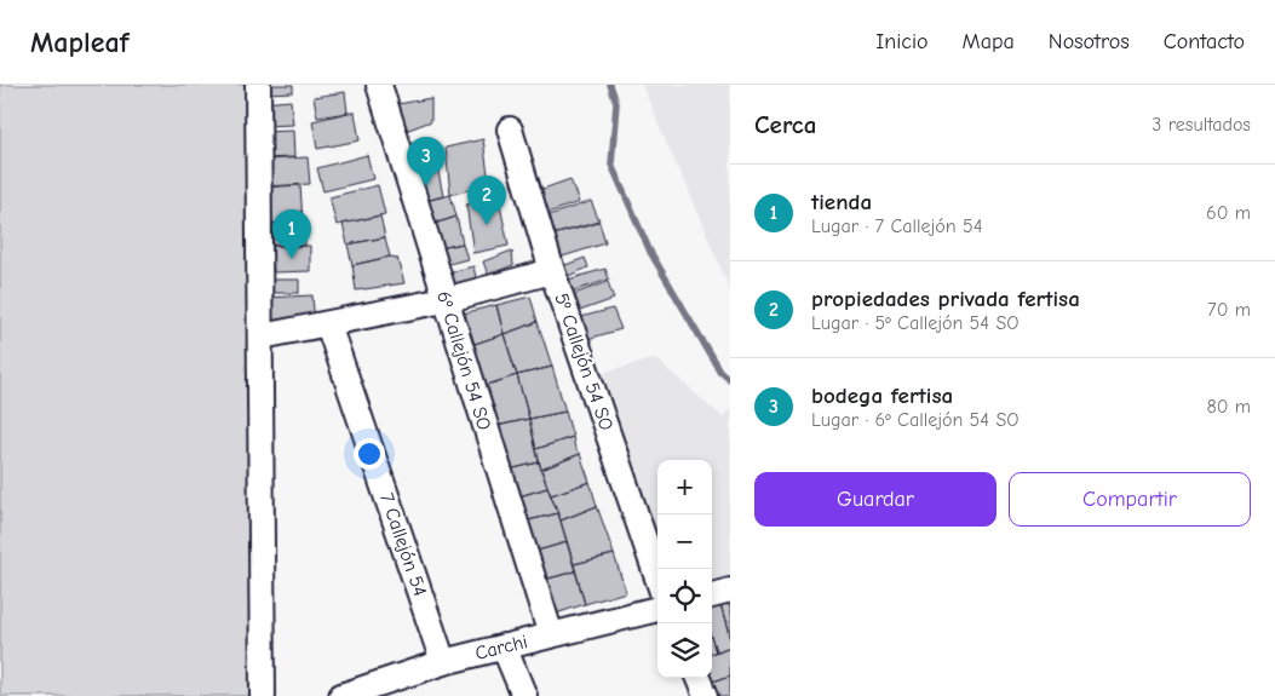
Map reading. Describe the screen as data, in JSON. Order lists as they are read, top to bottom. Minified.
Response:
{"streets":{"street":["6º Callejón 54 SO","5º Callejón 54 SO","7 Callejón 54","Carchi"]},"crossings":[["6º Callejón 54 SO","Carchi"],["7 Callejón 54","Carchi"]],"page":{"header":"Mapleaf","nav":["Inicio","Mapa","Nosotros","Contacto"],"heading":["Cerca","3 resultados"],"pins":["3","2","1"],"list":[{"mark":"1","name":"tienda","note":"Lugar · 7 Callejón 54","value":"60 m"},{"mark":"2","name":"propiedades privada fertisa","note":"Lugar · 5º Callejón 54 SO","value":"70 m"},{"mark":"3","name":"bodega fertisa","note":"Lugar · 6º Callejón 54 SO","value":"80 m"}],"buttons":["Guardar","Compartir"],"map_buttons":["+","−"]}}
